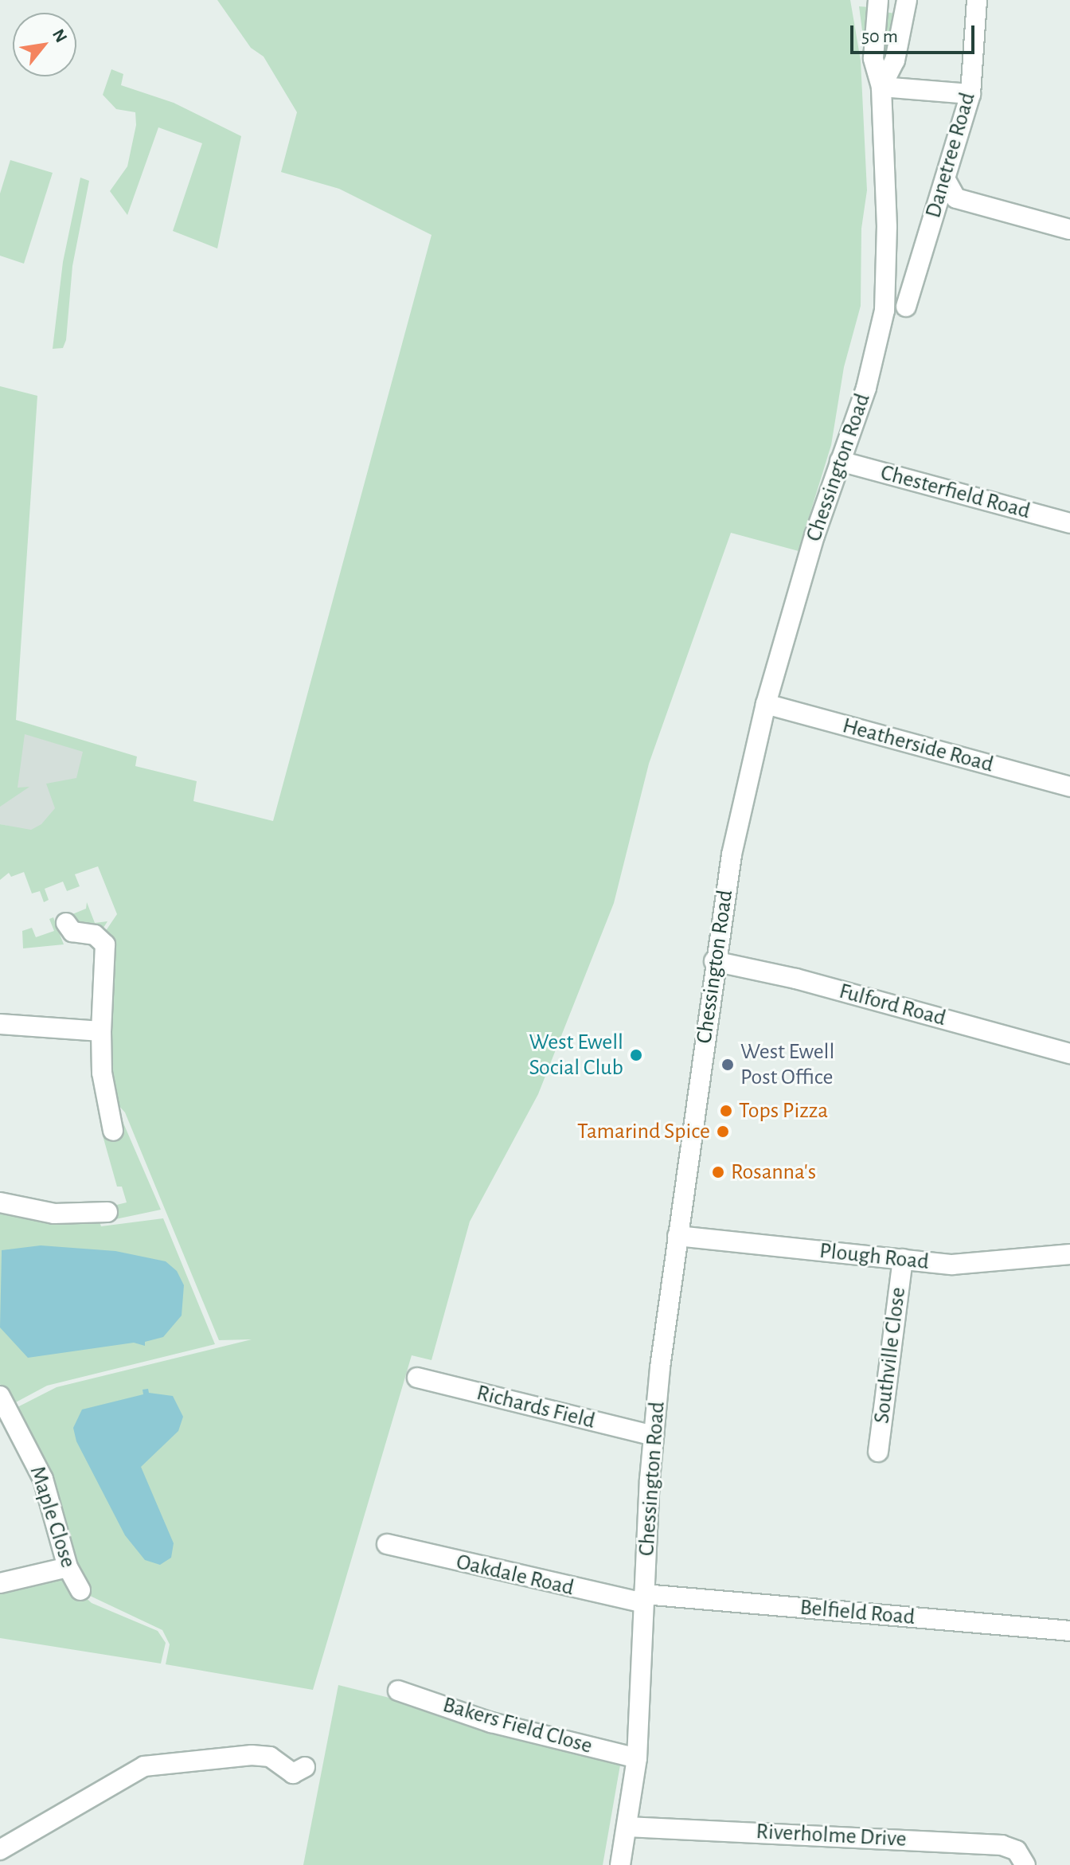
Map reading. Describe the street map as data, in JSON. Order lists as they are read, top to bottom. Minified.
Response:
{"streets":{"street":["Danetree Road","Chessington Road","Chesterfield Road","Heatherside Road","Fulford Road","Plough Road","Southville Close","Richards Field","Maple Close","Oakdale Road","Belfield Road","Bakers Field Close","Riverholme Drive"]},"crossings":[["Chessington Road","Chesterfield Road"],["Chessington Road","Heatherside Road"],["Chessington Road","Fulford Road"],["Chessington Road","Plough Road"],["Chessington Road","Richards Field"],["Chessington Road","Oakdale Road"],["Chessington Road","Belfield Road"],["Chessington Road","Bakers Field Close"],["Chessington Road","Riverholme Drive"],["Plough Road","Southville Close"],["Oakdale Road","Belfield Road"]],"places":["West Ewell Social Club","West Ewell Post Office","Tops Pizza","Tamarind Spice","Rosanna's"],"scale_bar":"50 m","north":"top right"}
